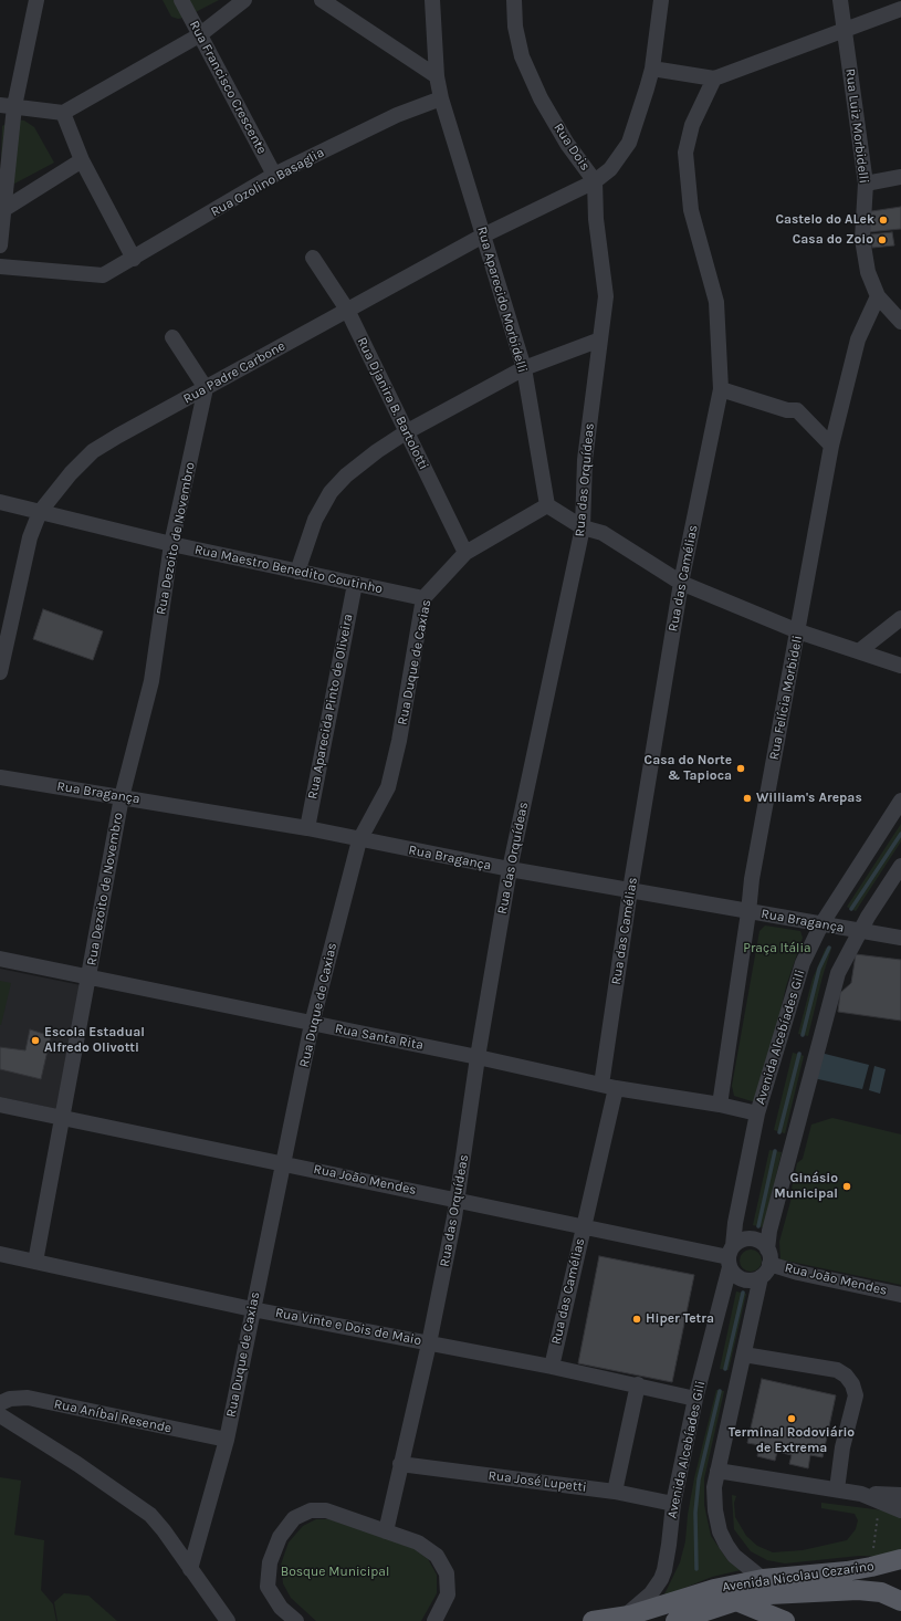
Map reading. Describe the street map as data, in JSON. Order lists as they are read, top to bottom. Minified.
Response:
{"streets":{"main road":["Avenida Nicolau Cezarino"],"street":["Rua Francisco Crescente","Rua Luiz Morbidelli","Rua Dois","Rua Ozolino Basaglia","Rua Aparecido Morbidelli","Rua Padre Carbone","Rua Djanira B. Bartolotti","Rua das Orquídeas","Rua Dezoito de Novembro","Rua Maestro Benedito Coutinho","Rua das Camélias","Rua Duque de Caxias","Rua Felícia Morbideli","Rua Aparecida Pinto de Oliveira","Rua Bragança","Rua Santa Rita","Avenida Alcebíades Gili","Rua João Mendes","Rua Vinte e Dois de Maio","Rua Aníbal Resende","Rua José Lupetti"]},"crossings":[["Rua Francisco Crescente","Rua Ozolino Basaglia"],["Rua Luiz Morbidelli","Rua Felícia Morbideli"],["Rua Dois","Rua Padre Carbone"],["Rua Dois","Rua das Orquídeas"],["Rua Ozolino Basaglia","Rua Aparecido Morbidelli"],["Rua Aparecido Morbidelli","Rua Padre Carbone"],["Rua Aparecido Morbidelli","Rua Duque de Caxias"],["Rua Padre Carbone","Rua Djanira B. Bartolotti"],["Rua Padre Carbone","Rua das Orquídeas"],["Rua Padre Carbone","Rua Dezoito de Novembro"],["Rua Padre Carbone","Rua Maestro Benedito Coutinho"],["Rua Djanira B. Bartolotti","Rua Duque de Caxias"],["Rua das Orquídeas","Rua Bragança"],["Rua das Orquídeas","Rua Santa Rita"],["Rua das Orquídeas","Rua João Mendes"],["Rua das Orquídeas","Rua Vinte e Dois de Maio"],["Rua das Orquídeas","Rua José Lupetti"],["Rua Dezoito de Novembro","Rua Maestro Benedito Coutinho"],["Rua Dezoito de Novembro","Rua Bragança"],["Rua Dezoito de Novembro","Rua Santa Rita"],["Rua Dezoito de Novembro","Rua João Mendes"],["Rua Dezoito de Novembro","Rua Vinte e Dois de Maio"],["Rua Maestro Benedito Coutinho","Rua Duque de Caxias"],["Rua Maestro Benedito Coutinho","Rua Aparecida Pinto de Oliveira"],["Rua das Camélias","Rua Bragança"],["Rua das Camélias","Rua Santa Rita"],["Rua das Camélias","Rua João Mendes"],["Rua das Camélias","Rua Vinte e Dois de Maio"],["Rua Duque de Caxias","Rua Bragança"],["Rua Duque de Caxias","Rua Santa Rita"],["Rua Duque de Caxias","Rua João Mendes"],["Rua Duque de Caxias","Rua Vinte e Dois de Maio"],["Rua Duque de Caxias","Rua Aníbal Resende"],["Rua Felícia Morbideli","Rua Bragança"],["Rua Felícia Morbideli","Rua Santa Rita"],["Rua Aparecida Pinto de Oliveira","Rua Bragança"],["Rua Bragança","Avenida Alcebíades Gili"],["Rua Santa Rita","Avenida Alcebíades Gili"],["Avenida Alcebíades Gili","Rua João Mendes"],["Avenida Alcebíades Gili","Rua Vinte e Dois de Maio"],["Avenida Alcebíades Gili","Rua José Lupetti"],["Avenida Alcebíades Gili","Avenida Nicolau Cezarino"]],"parks":["Praça Itália","Bosque Municipal"],"places":["Castelo do ALek","Casa do Zoio","Casa do Norte & Tapioca","William's Arepas","Escola Estadual Alfredo Olivotti","Ginásio Municipal","Hiper Tetra","Terminal Rodoviário de Extrema"]}
